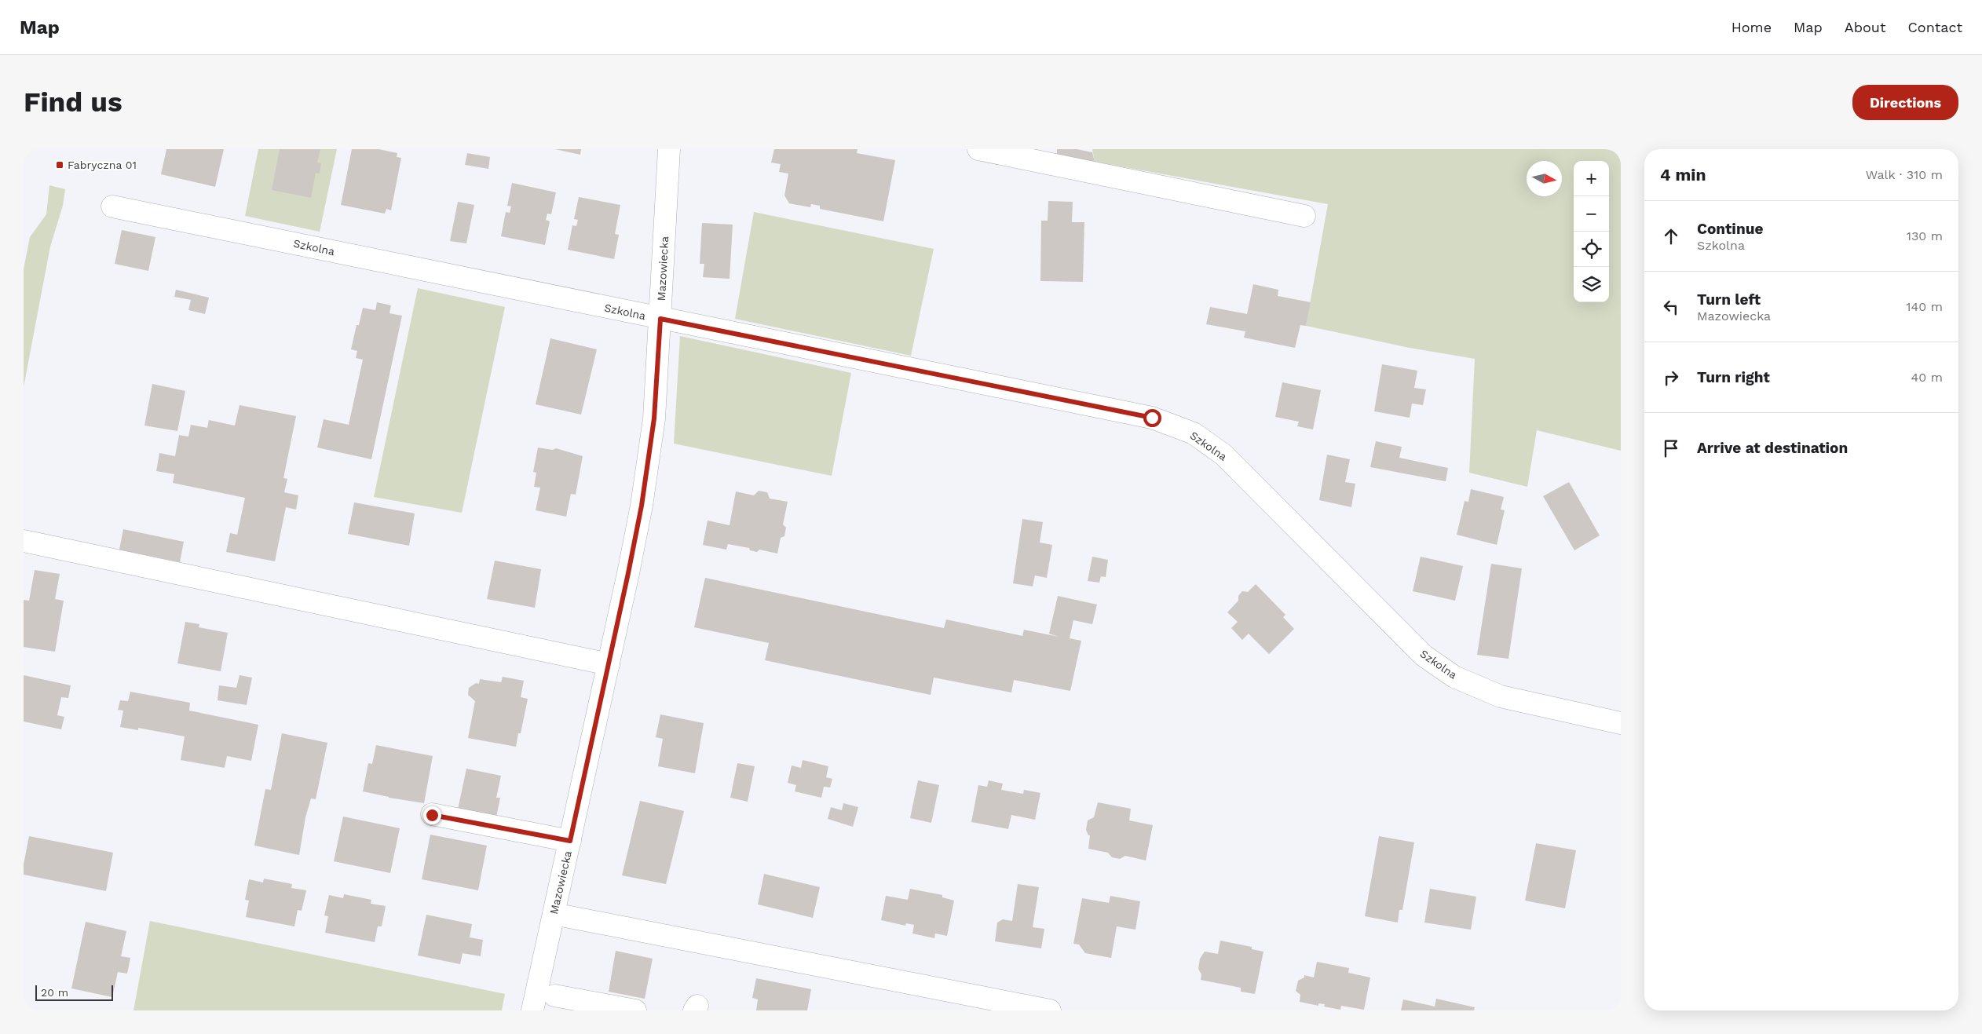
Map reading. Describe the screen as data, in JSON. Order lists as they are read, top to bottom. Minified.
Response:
{"streets":{"street":["Szkolna","Mazowiecka"]},"crossings":[["Szkolna","Mazowiecka"]],"places":{"transit":["Fabryczna 01"]},"scale_bar":"20 m","north":"right","page":{"header":"Map","nav":["Home","Map","About","Contact"],"buttons":"Directions","title":"Find us","heading":["4 min","Walk · 310 m"],"map_buttons":["+","−"],"list":[["Continue","Szkolna","130 m"],["Turn left","Mazowiecka","140 m"],["Turn right","40 m"],"Arrive at destination"],"scale":"20 m"}}
